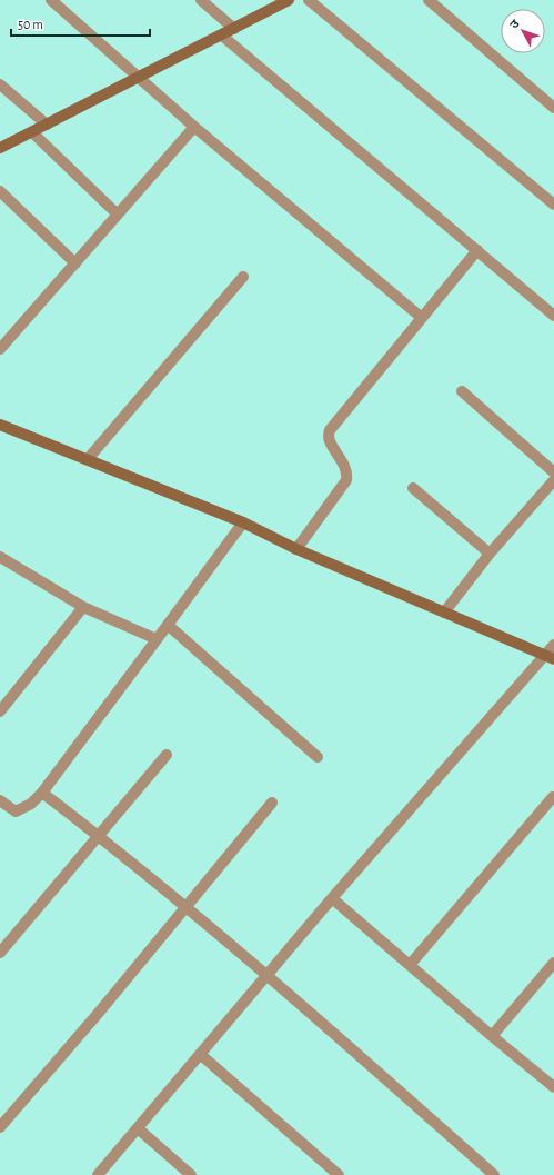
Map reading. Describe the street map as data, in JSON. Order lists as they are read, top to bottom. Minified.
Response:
{"scale_bar":"50 m","north":"top left"}
